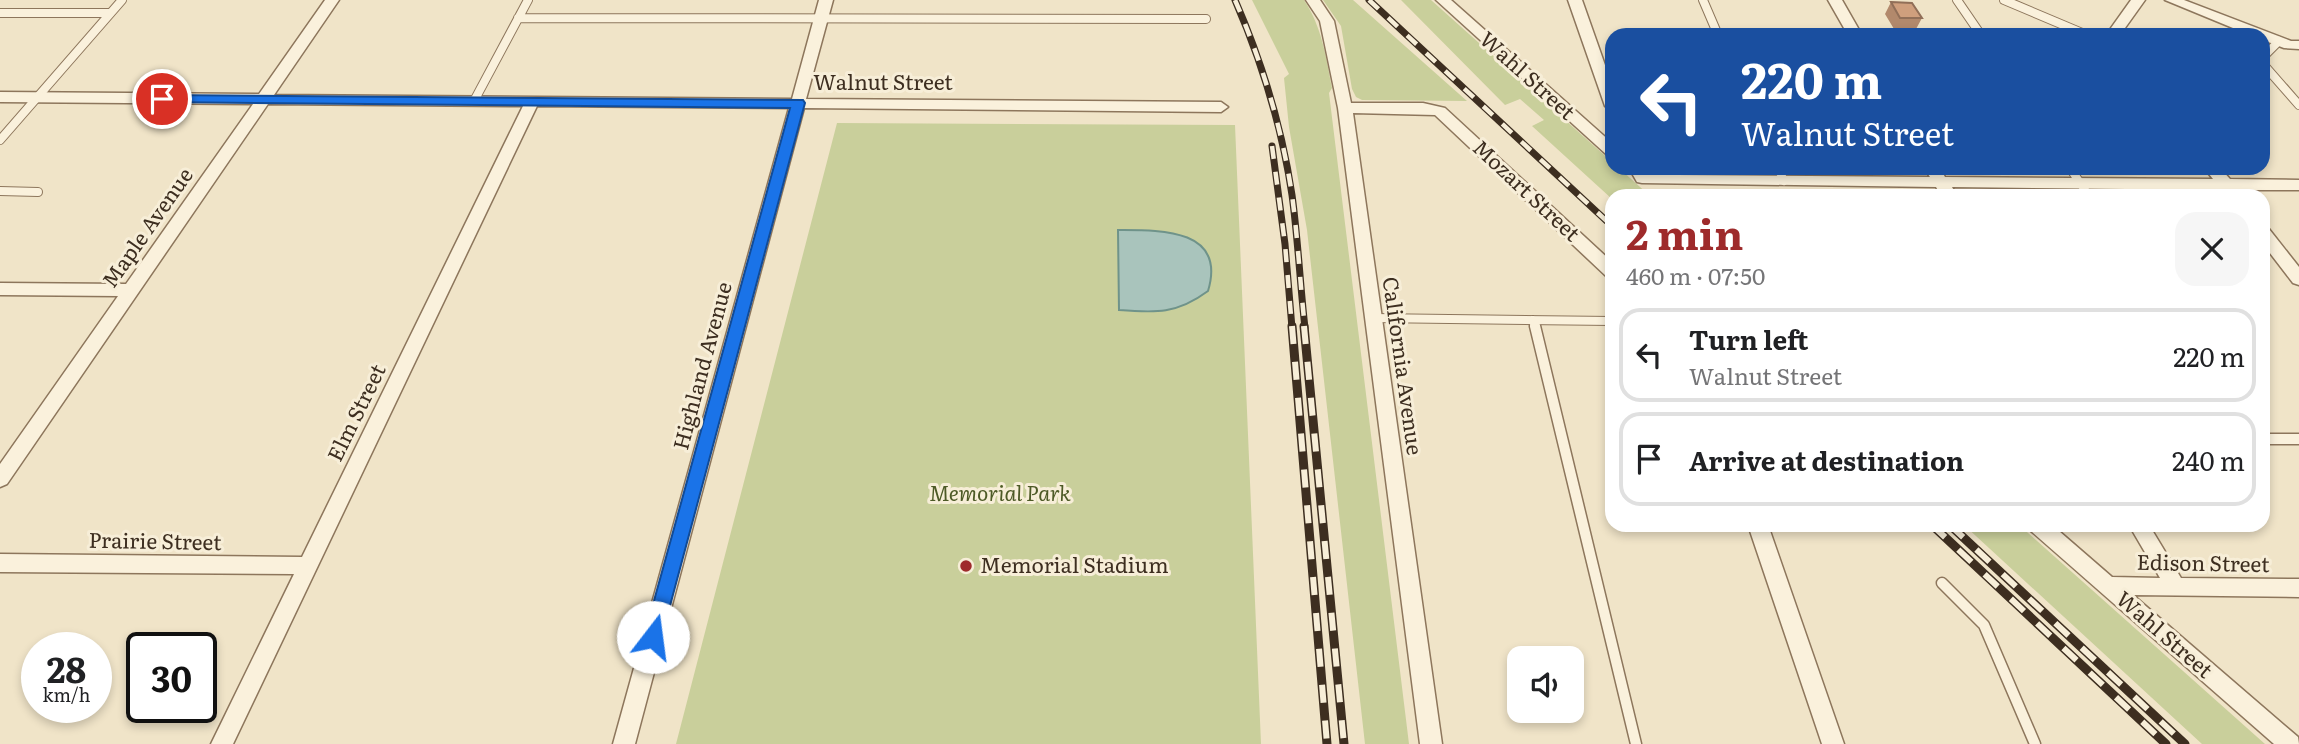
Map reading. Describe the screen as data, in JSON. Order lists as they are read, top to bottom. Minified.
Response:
{"streets":{"street":["Wahl Street","Walnut Street","Mozart Street","Maple Avenue","Highland Avenue","California Avenue","Elm Street","Prairie Street","Edison Street"]},"crossings":[["Wahl Street","Edison Street"],["Walnut Street","Maple Avenue"],["Walnut Street","Highland Avenue"],["Walnut Street","Elm Street"],["Mozart Street","California Avenue"],["Elm Street","Prairie Street"]],"parks":["Memorial Park"],"places":["Memorial Stadium"],"page":{"turn":["220 m","Walnut Street"],"heading":["2 min","460 m · 07:50"],"list":[{"name":"Turn left","note":"Walnut Street","value":"220 m"},{"name":"Arrive at destination","value":"240 m"}],"speed":"28 km/h","limit":"30"}}
